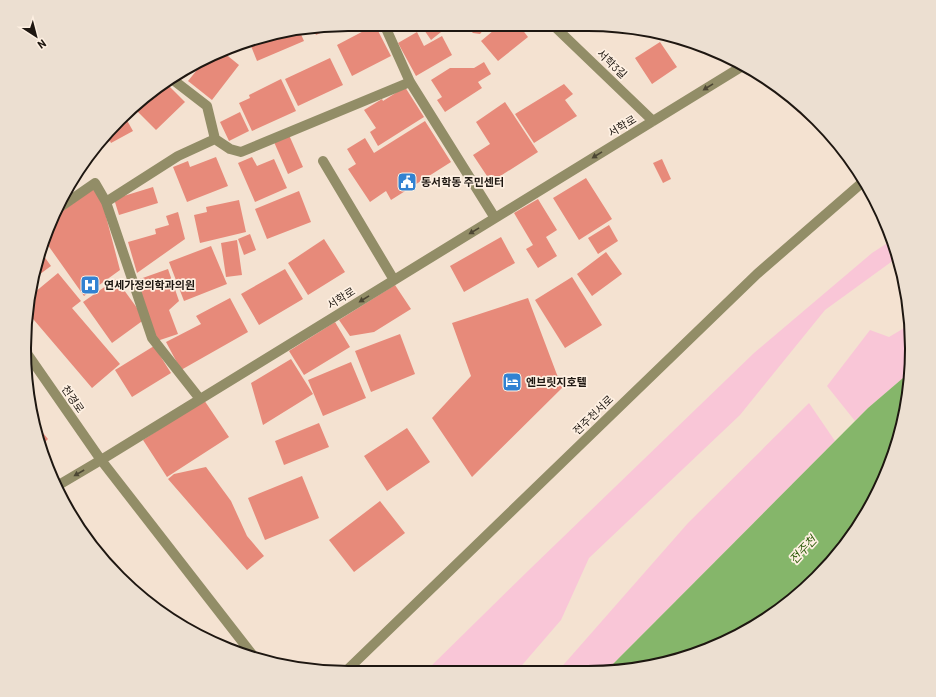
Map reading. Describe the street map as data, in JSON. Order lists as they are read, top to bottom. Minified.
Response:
{"streets":{"street":["서학3길","서학로","천경로","전주천서로"]},"crossings":[["서학3길","서학로"],["서학로","천경로"]],"one_way":["서학로"],"water":["전주천"],"places":{"public building":["동서학동 주민센터"],"hospital":["연세가정의학과의원"],"hotel":["엔브릿지호텔"]},"north":"bottom right"}
